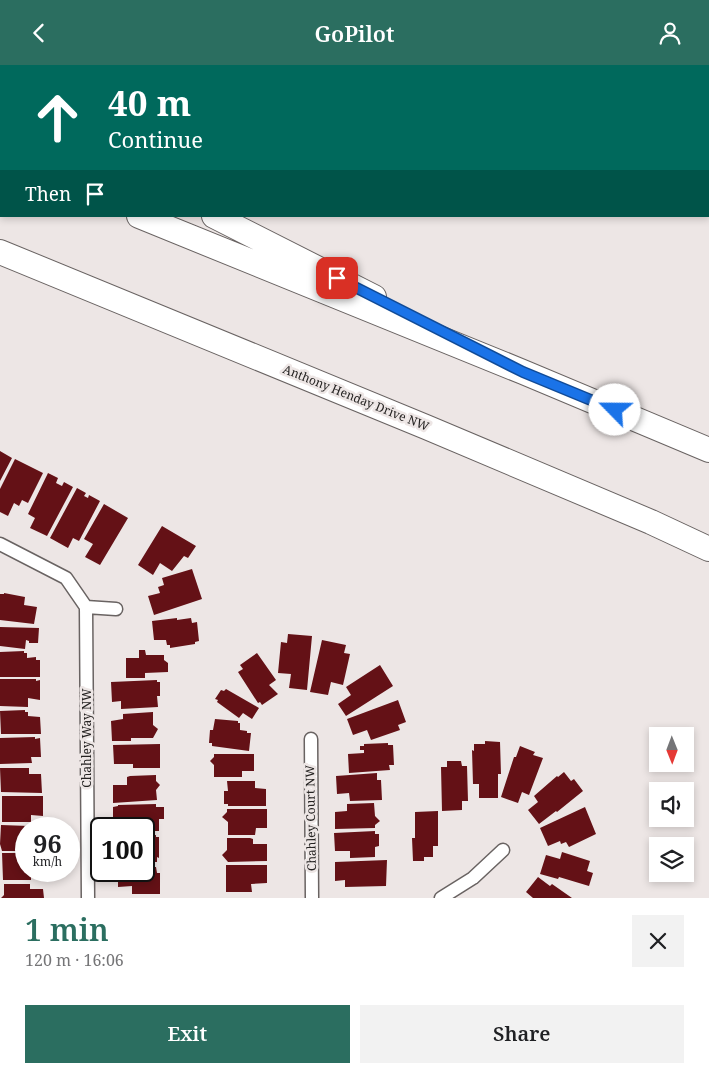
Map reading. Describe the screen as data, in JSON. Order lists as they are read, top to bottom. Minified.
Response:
{"streets":{"highway":["Anthony Henday Drive NW"],"street":["Chahley Way NW","Chahley Court NW"]},"north":"bottom","page":{"header":"GoPilot","turn":["40 m","Continue"],"then":"Then","speed":"96 km/h","limit":"100","heading":["1 min","120 m · 16:06"],"buttons":["Exit","Share"]}}
